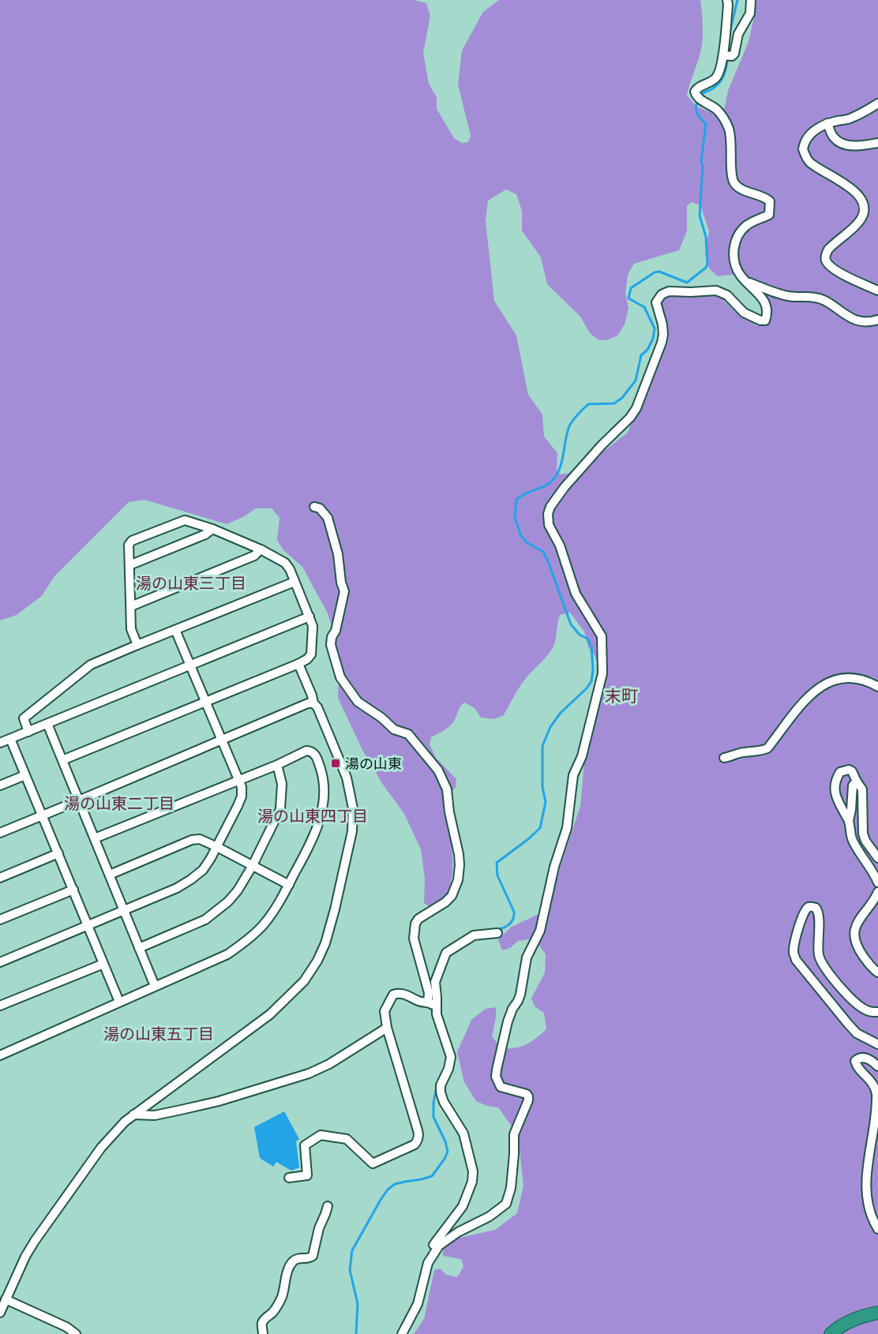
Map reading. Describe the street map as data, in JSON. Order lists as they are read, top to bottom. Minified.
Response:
{"districts":["湯の山東三丁目","末町","湯の山東二丁目","湯の山東四丁目","湯の山東五丁目"],"places":{"transit":["湯の山東"]}}
